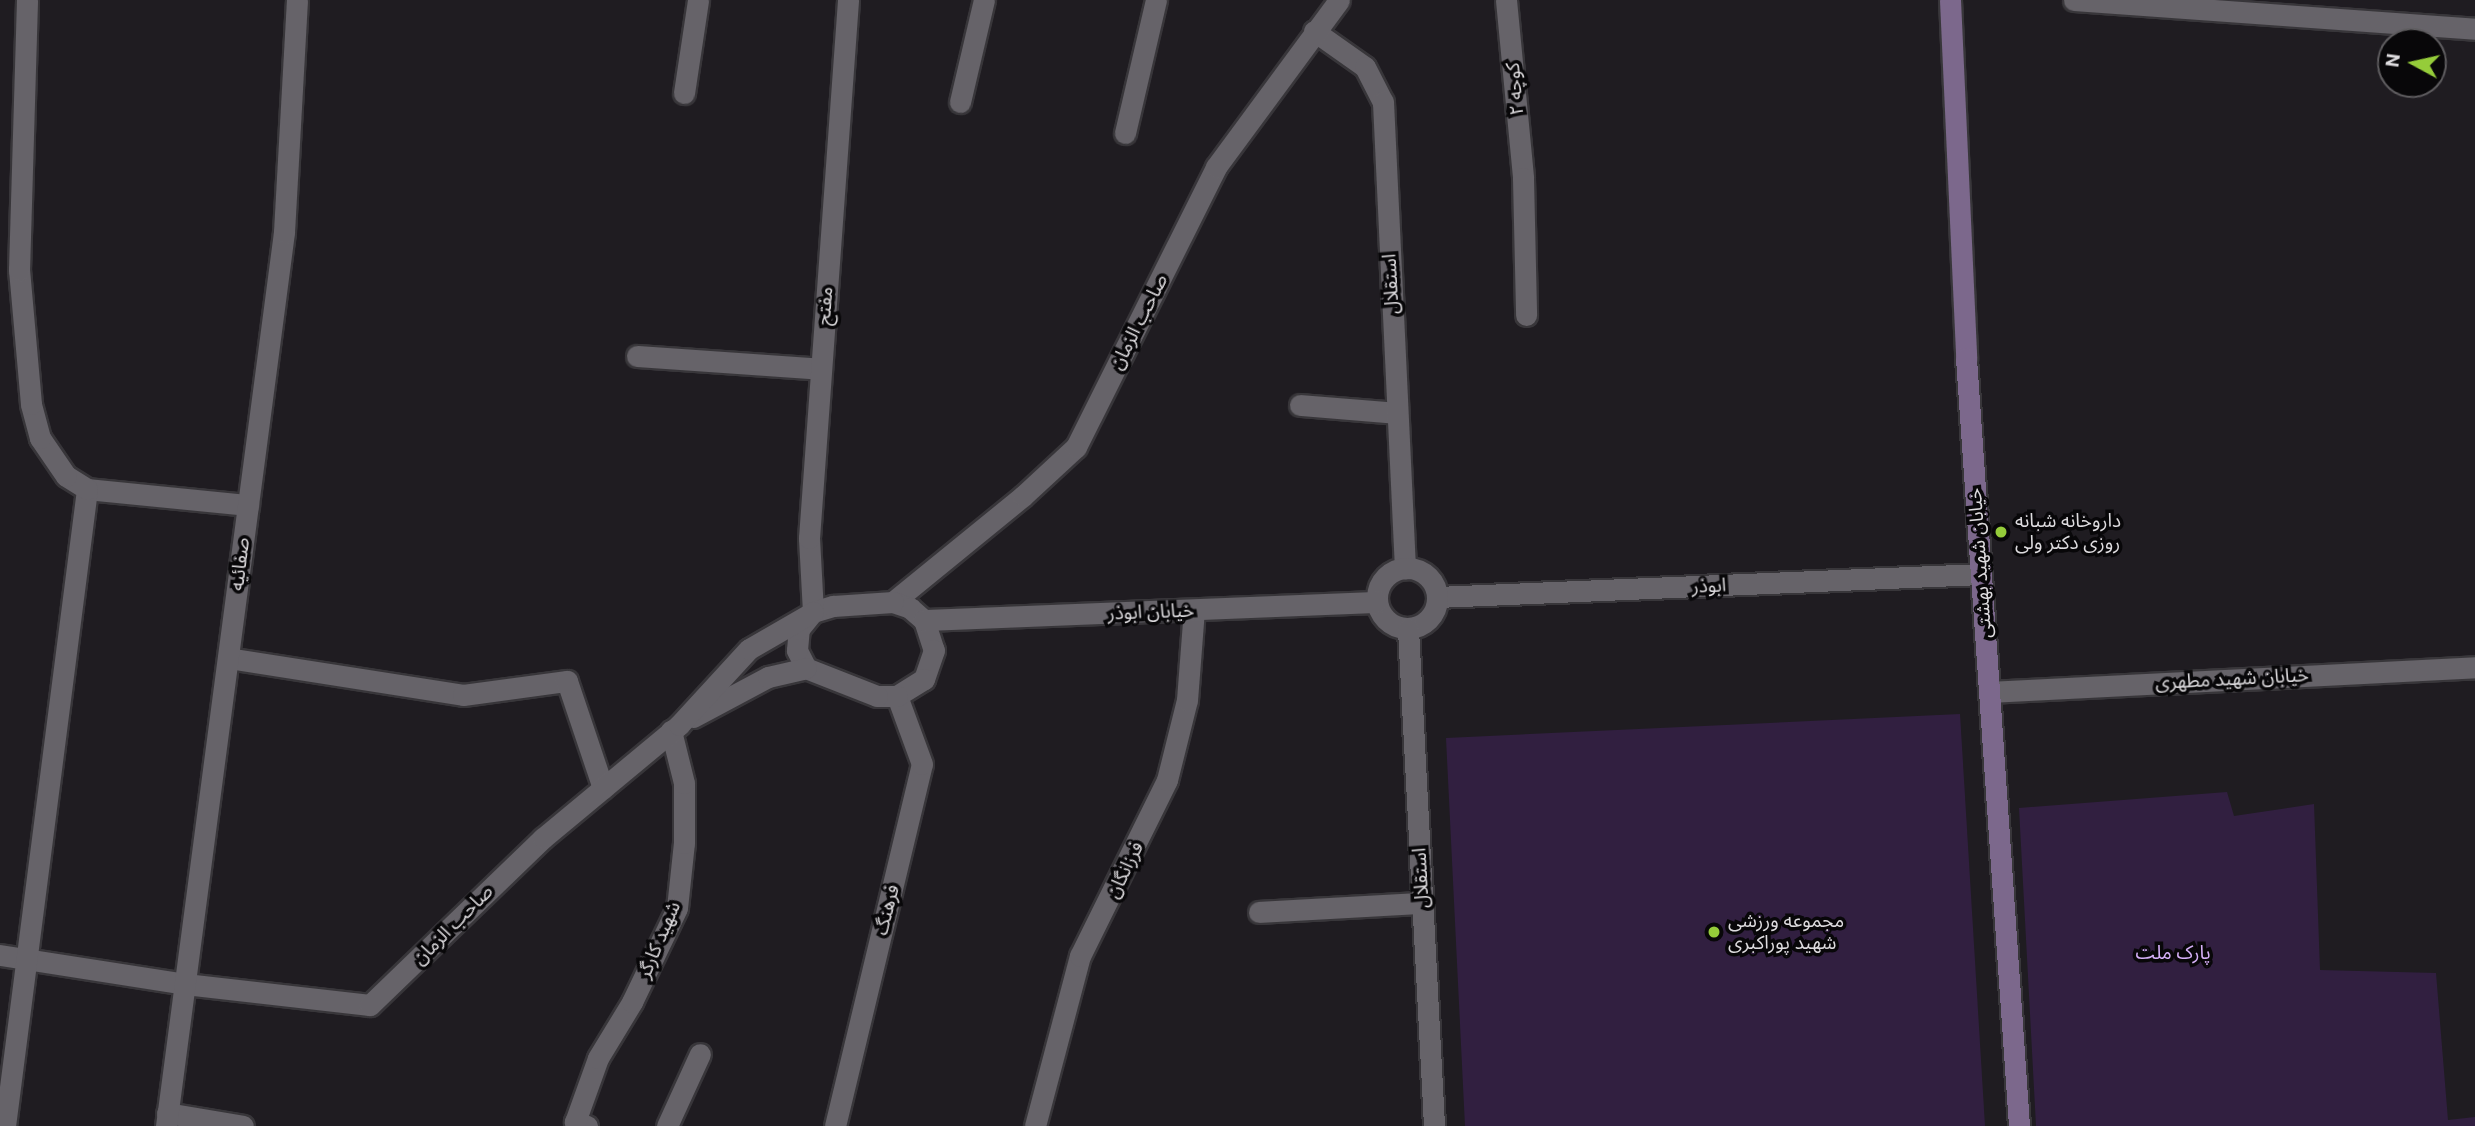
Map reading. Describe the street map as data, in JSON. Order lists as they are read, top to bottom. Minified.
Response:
{"streets":{"main road":["خیابان شهید بهشتی"],"street":["کوچه ۲","استقلال","مفتح","صاحب الزمان","صفائیه","ابوذر","خیابان ابوذر","خیابان شهید مطهری","فرزانگان","فرهنگ","شهید کارگر"]},"crossings":[["استقلال","صاحب الزمان"],["استقلال","ابوذر"],["استقلال","خیابان ابوذر"],["مفتح","صاحب الزمان"],["مفتح","خیابان ابوذر"],["مفتح","فرهنگ"],["صاحب الزمان","صفائیه"],["صاحب الزمان","خیابان ابوذر"],["صاحب الزمان","فرهنگ"],["صاحب الزمان","شهید کارگر"],["خیابان شهید بهشتی","ابوذر"],["خیابان شهید بهشتی","خیابان شهید مطهری"],["ابوذر","خیابان ابوذر"],["خیابان ابوذر","فرزانگان"],["خیابان ابوذر","فرهنگ"]],"parks":["پارک ملت"],"places":["داروخانه شبانه روزی دکتر ولی","مجموعه ورزشی شهید پوراکبری"],"north":"left"}
